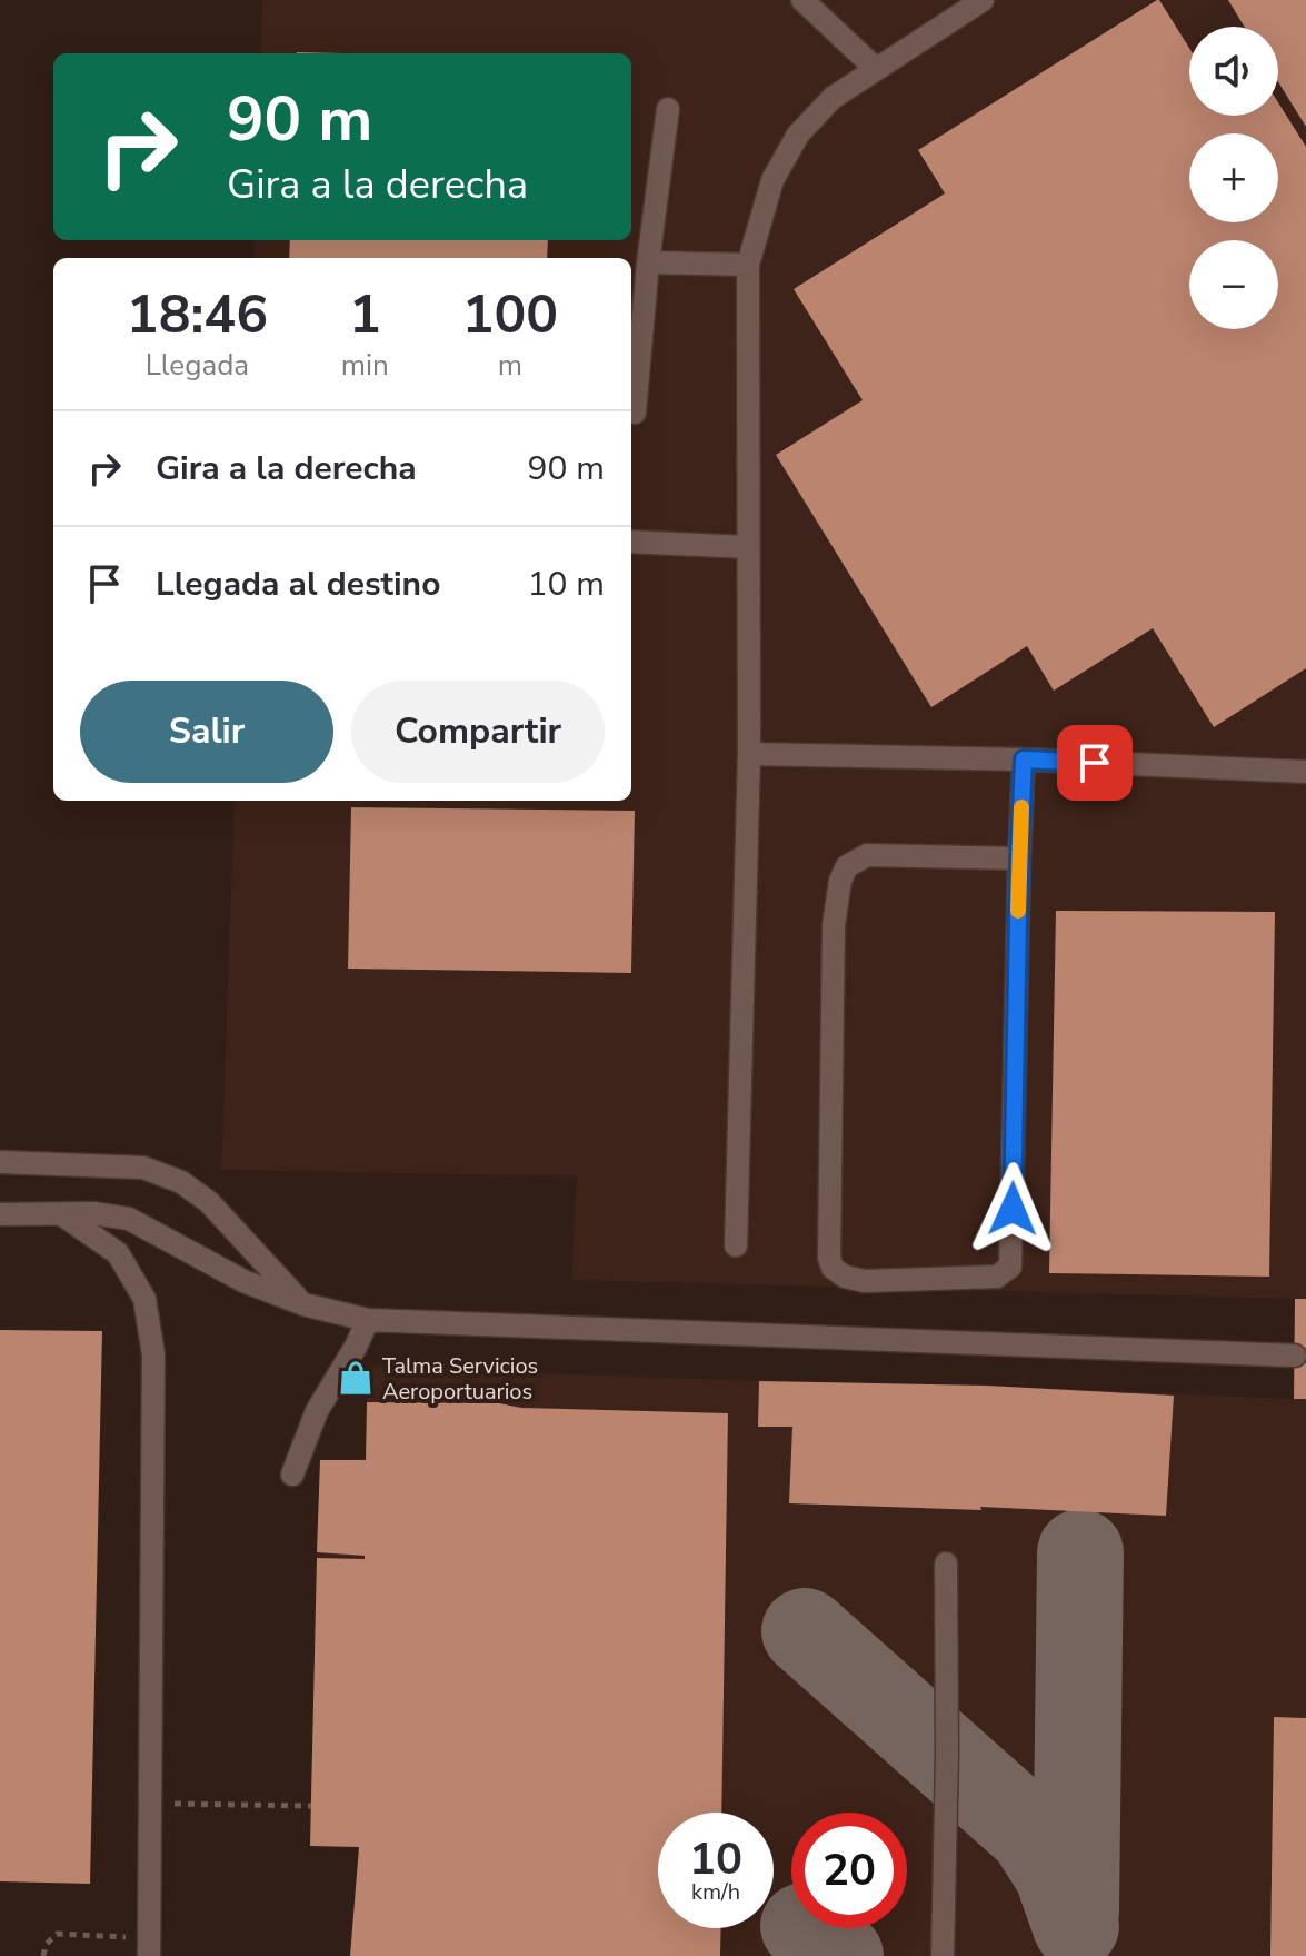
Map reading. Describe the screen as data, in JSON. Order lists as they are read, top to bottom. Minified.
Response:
{"places":{"shop":["Talma Servicios Aeroportuarios"]},"page":{"map_buttons":["+","−"],"turn":["90 m","Gira a la derecha"],"eta":["18:46","Llegada","1","min","100","m"],"list":[{"name":"Gira a la derecha","value":"90 m"},{"name":"Llegada al destino","value":"10 m"}],"buttons":["Salir","Compartir"],"speed":"10 km/h","limit":"20"}}
